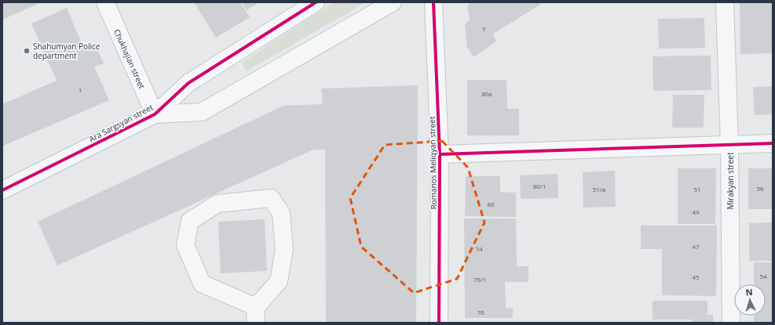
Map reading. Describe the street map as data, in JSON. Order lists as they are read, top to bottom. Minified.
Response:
{"streets":{"street":["Chukhajian street","Ara Sargsyan street","Romanos Meliqyan street","Mirakyan street"]},"crossings":[["Chukhajian street","Ara Sargsyan street"]],"places":["Shahumyan Police department"],"house_numbers":["7","1","80a","80/1","56","51/a","51","80","49","47","74","54","45","76/1","76"],"north":"top"}
